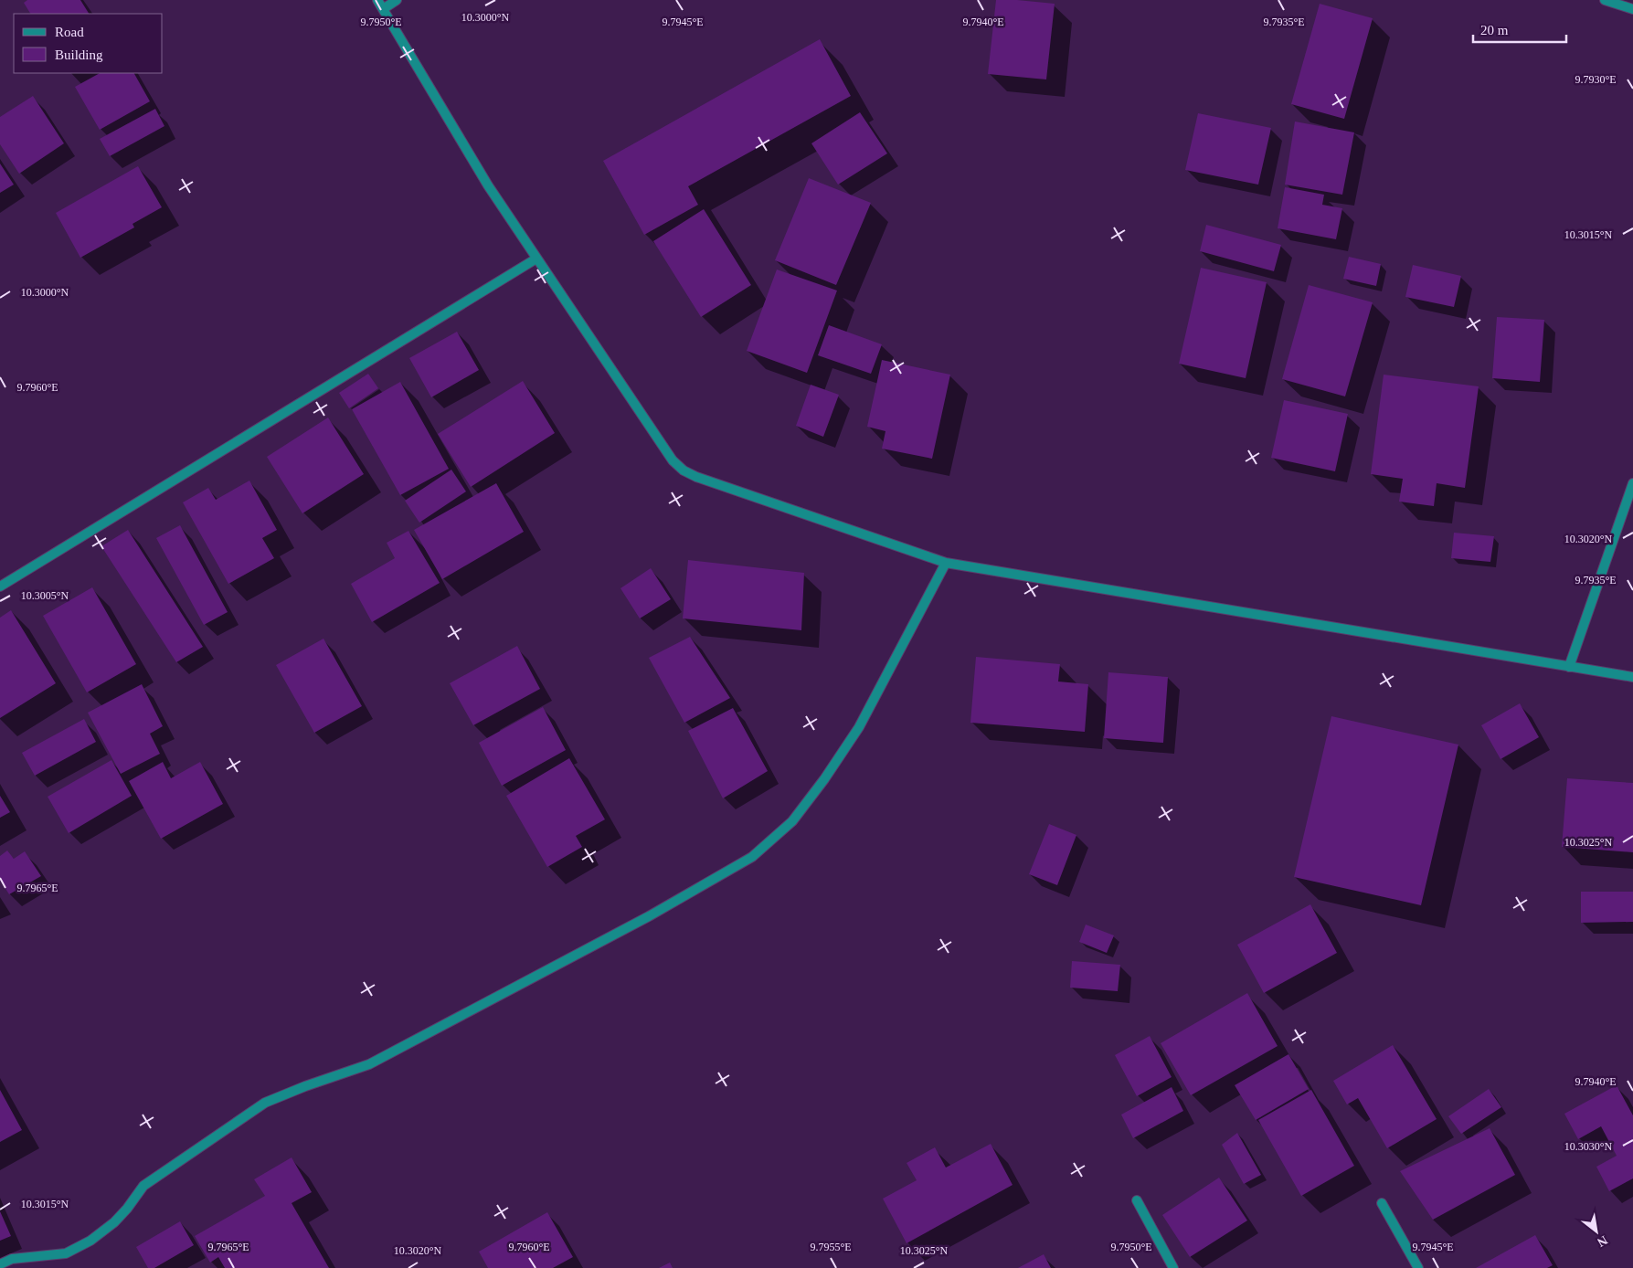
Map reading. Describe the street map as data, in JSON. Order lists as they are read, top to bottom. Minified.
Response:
{"legend":["Road","Building"],"scale_bar":"20 m","north":"bottom right","coordinates":["10.3000°N","9.7950°E","9.7945°E","9.7940°E","9.7935°E","9.7930°E","10.3015°N","9.7960°E","10.3020°N","10.3005°N","10.3025°N","9.7965°E","10.3030°N","9.7955°E"]}
